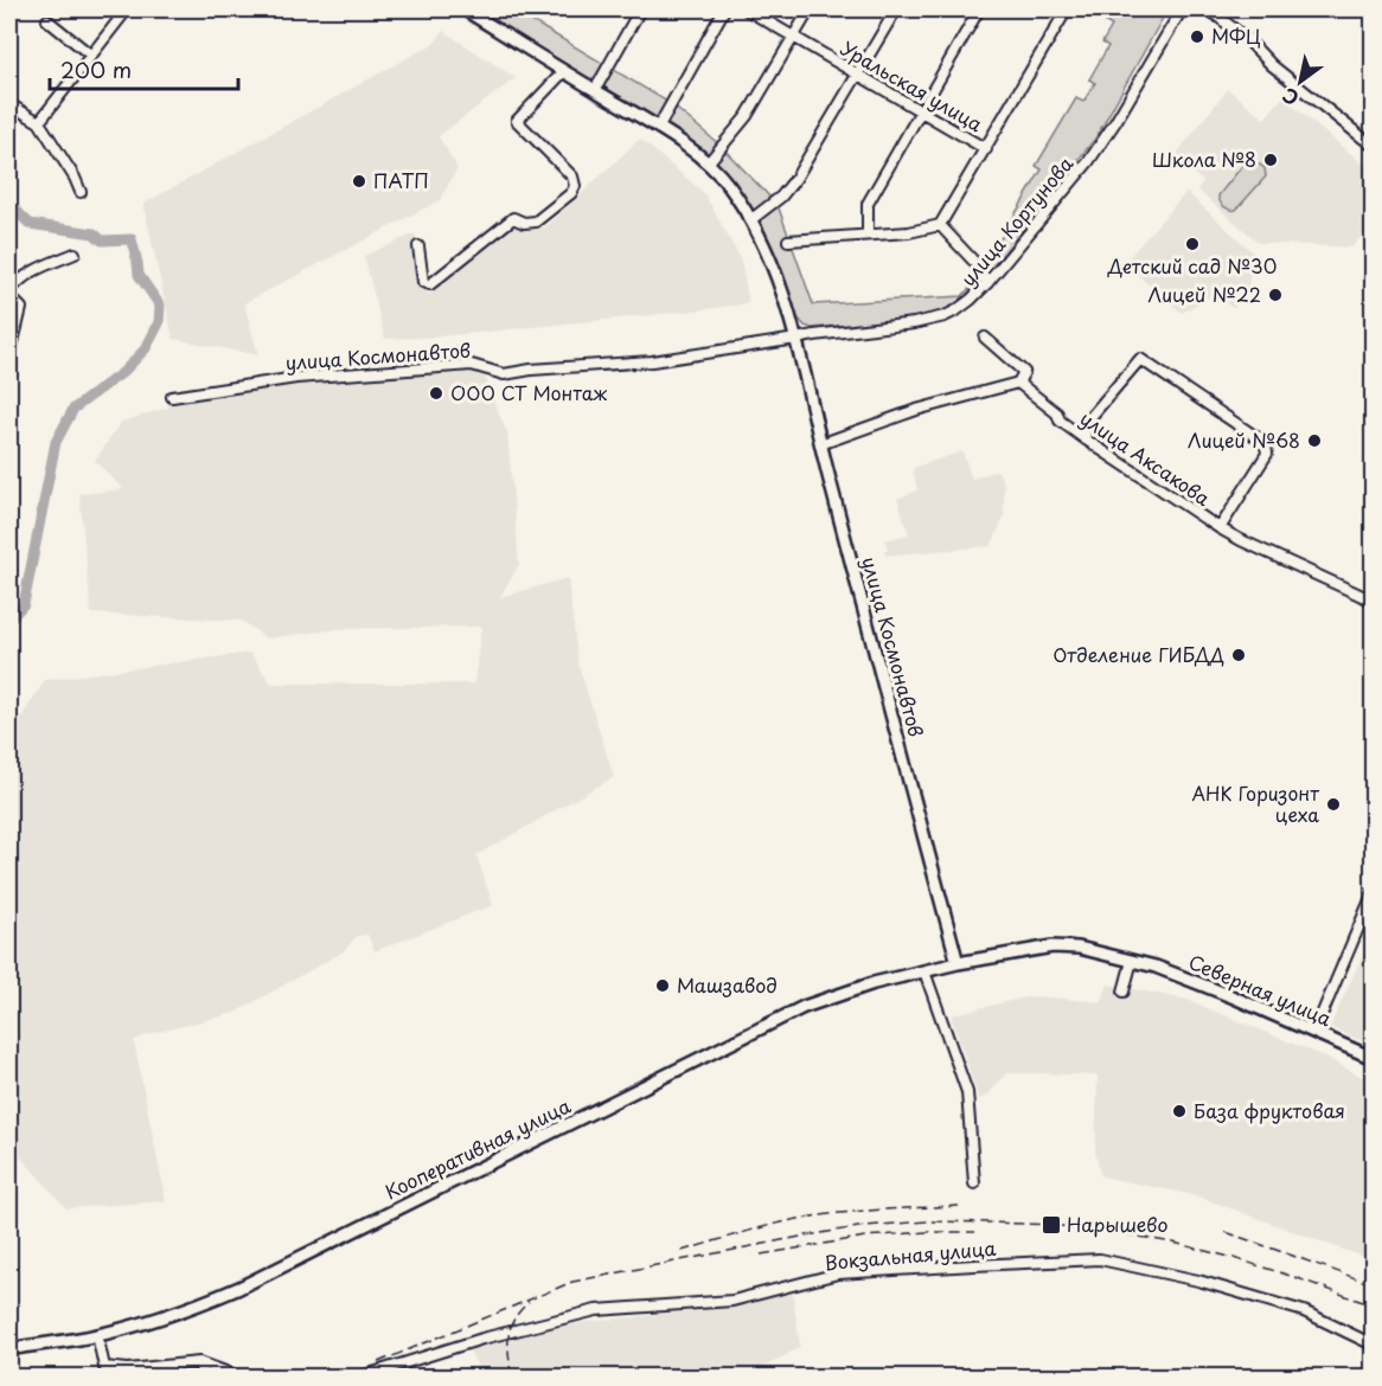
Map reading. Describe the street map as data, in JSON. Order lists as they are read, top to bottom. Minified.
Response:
{"streets":{"main road":["улица Космонавтов","Северная улица","Кооперативная улица"],"street":["Уральская улица","улица Кортунова","улица Аксакова","Вокзальная улица"]},"crossings":[["улица Кортунова","улица Космонавтов"],["улица Космонавтов","Северная улица"],["улица Космонавтов","Кооперативная улица"],["Северная улица","Кооперативная улица"]],"places":{"other":["МФЦ","Школа №8","ПАТП","Детский сад №30","Лицей №22","ООО СТ Монтаж","Лицей №68","Отделение ГИБДД","АНК Горизонт цеха","Машзавод","База фруктовая"],"transit":["Нарышево"]},"scale_bar":"200 m","north":"bottom left"}
